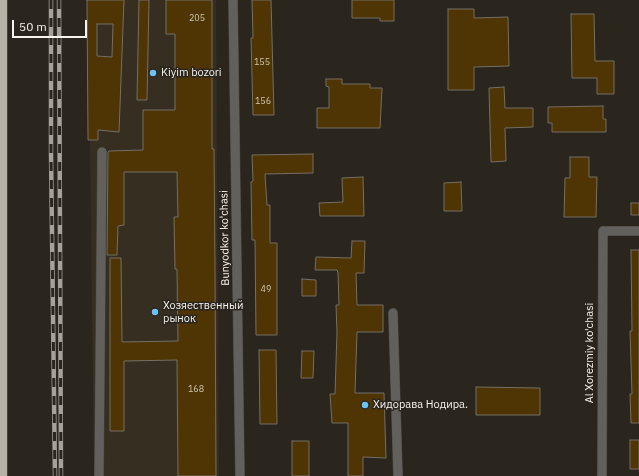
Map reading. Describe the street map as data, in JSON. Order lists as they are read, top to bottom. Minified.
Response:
{"streets":{"street":["Bunyodkor ko'chasi","Al Xorezmiy ko'chasi"]},"places":["Kiyim bozori","Хозяественный рынок","Хидорава Нодира."],"house_numbers":["205","155","156","49","168"],"scale_bar":"50 m"}
